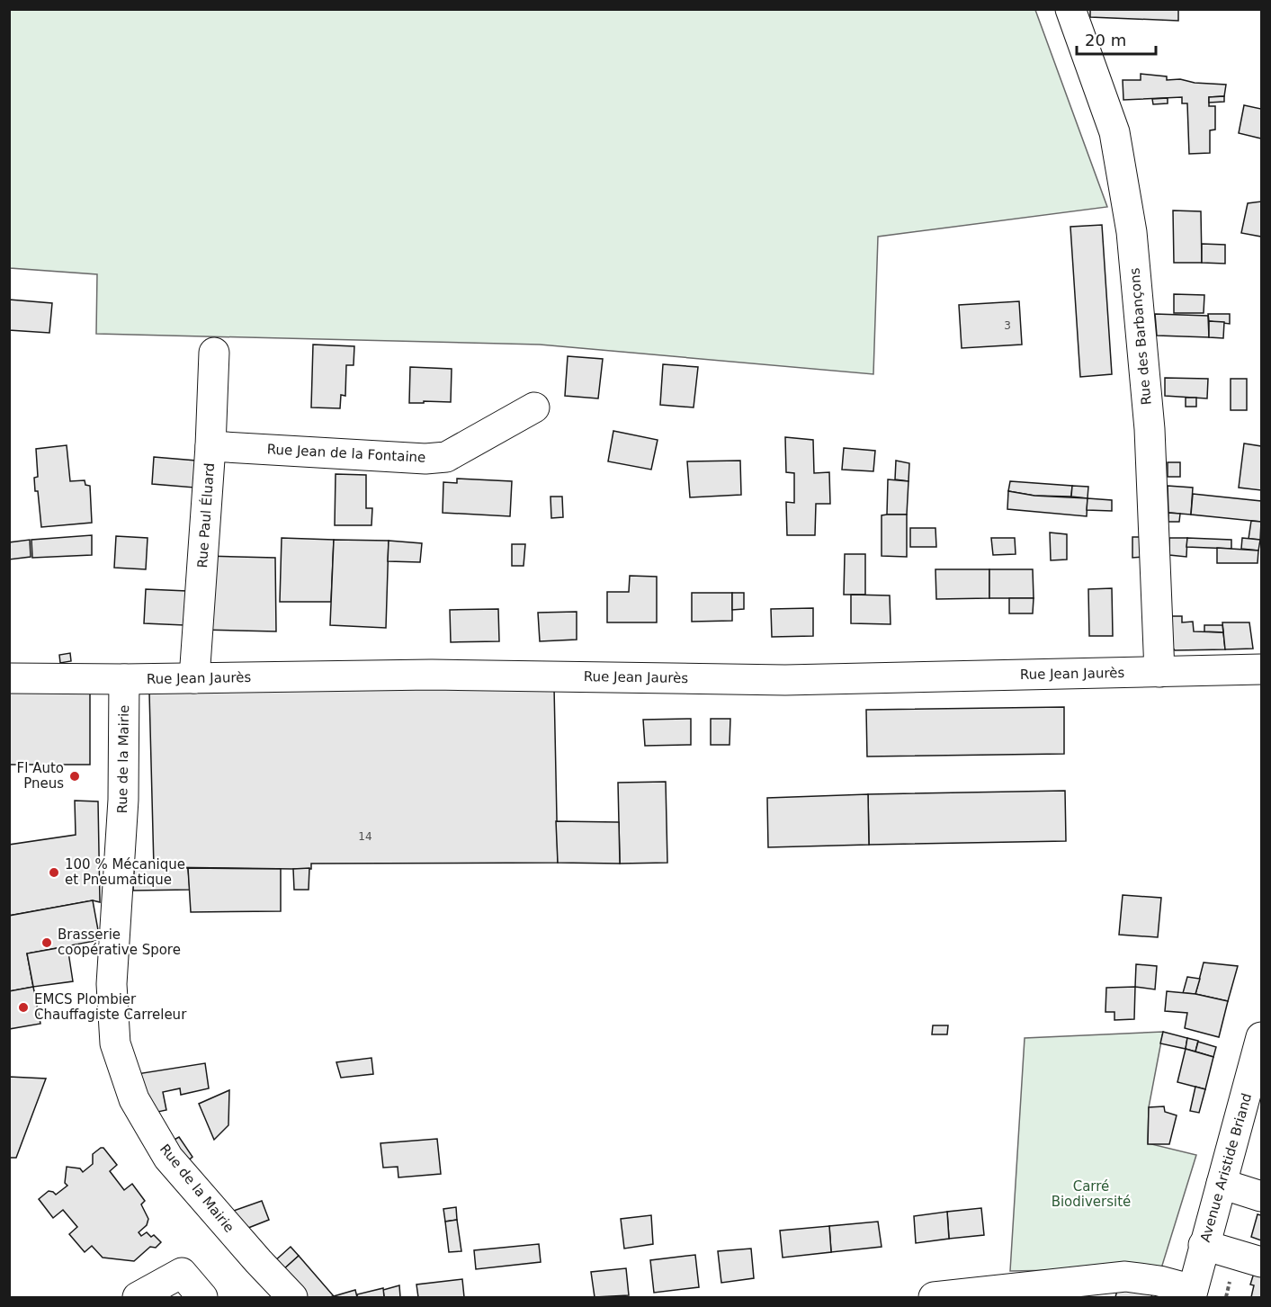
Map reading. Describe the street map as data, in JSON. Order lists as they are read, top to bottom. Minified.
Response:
{"streets":{"street":["Rue des Barbançons","Rue Jean de la Fontaine","Rue Paul Éluard","Rue Jean Jaurès","Rue de la Mairie","Avenue Aristide Briand"]},"crossings":[["Rue des Barbançons","Rue Jean Jaurès"],["Rue Jean de la Fontaine","Rue Paul Éluard"],["Rue Paul Éluard","Rue Jean Jaurès"],["Rue Jean Jaurès","Rue de la Mairie"]],"parks":["Carré Biodiversité"],"places":["Fl Auto Pneus","100 % Mécanique et Pneumatique","Brasserie coopérative Spore","EMCS Plombier Chauffagiste Carreleur"],"house_numbers":["3","14"],"scale_bar":"20 m"}
